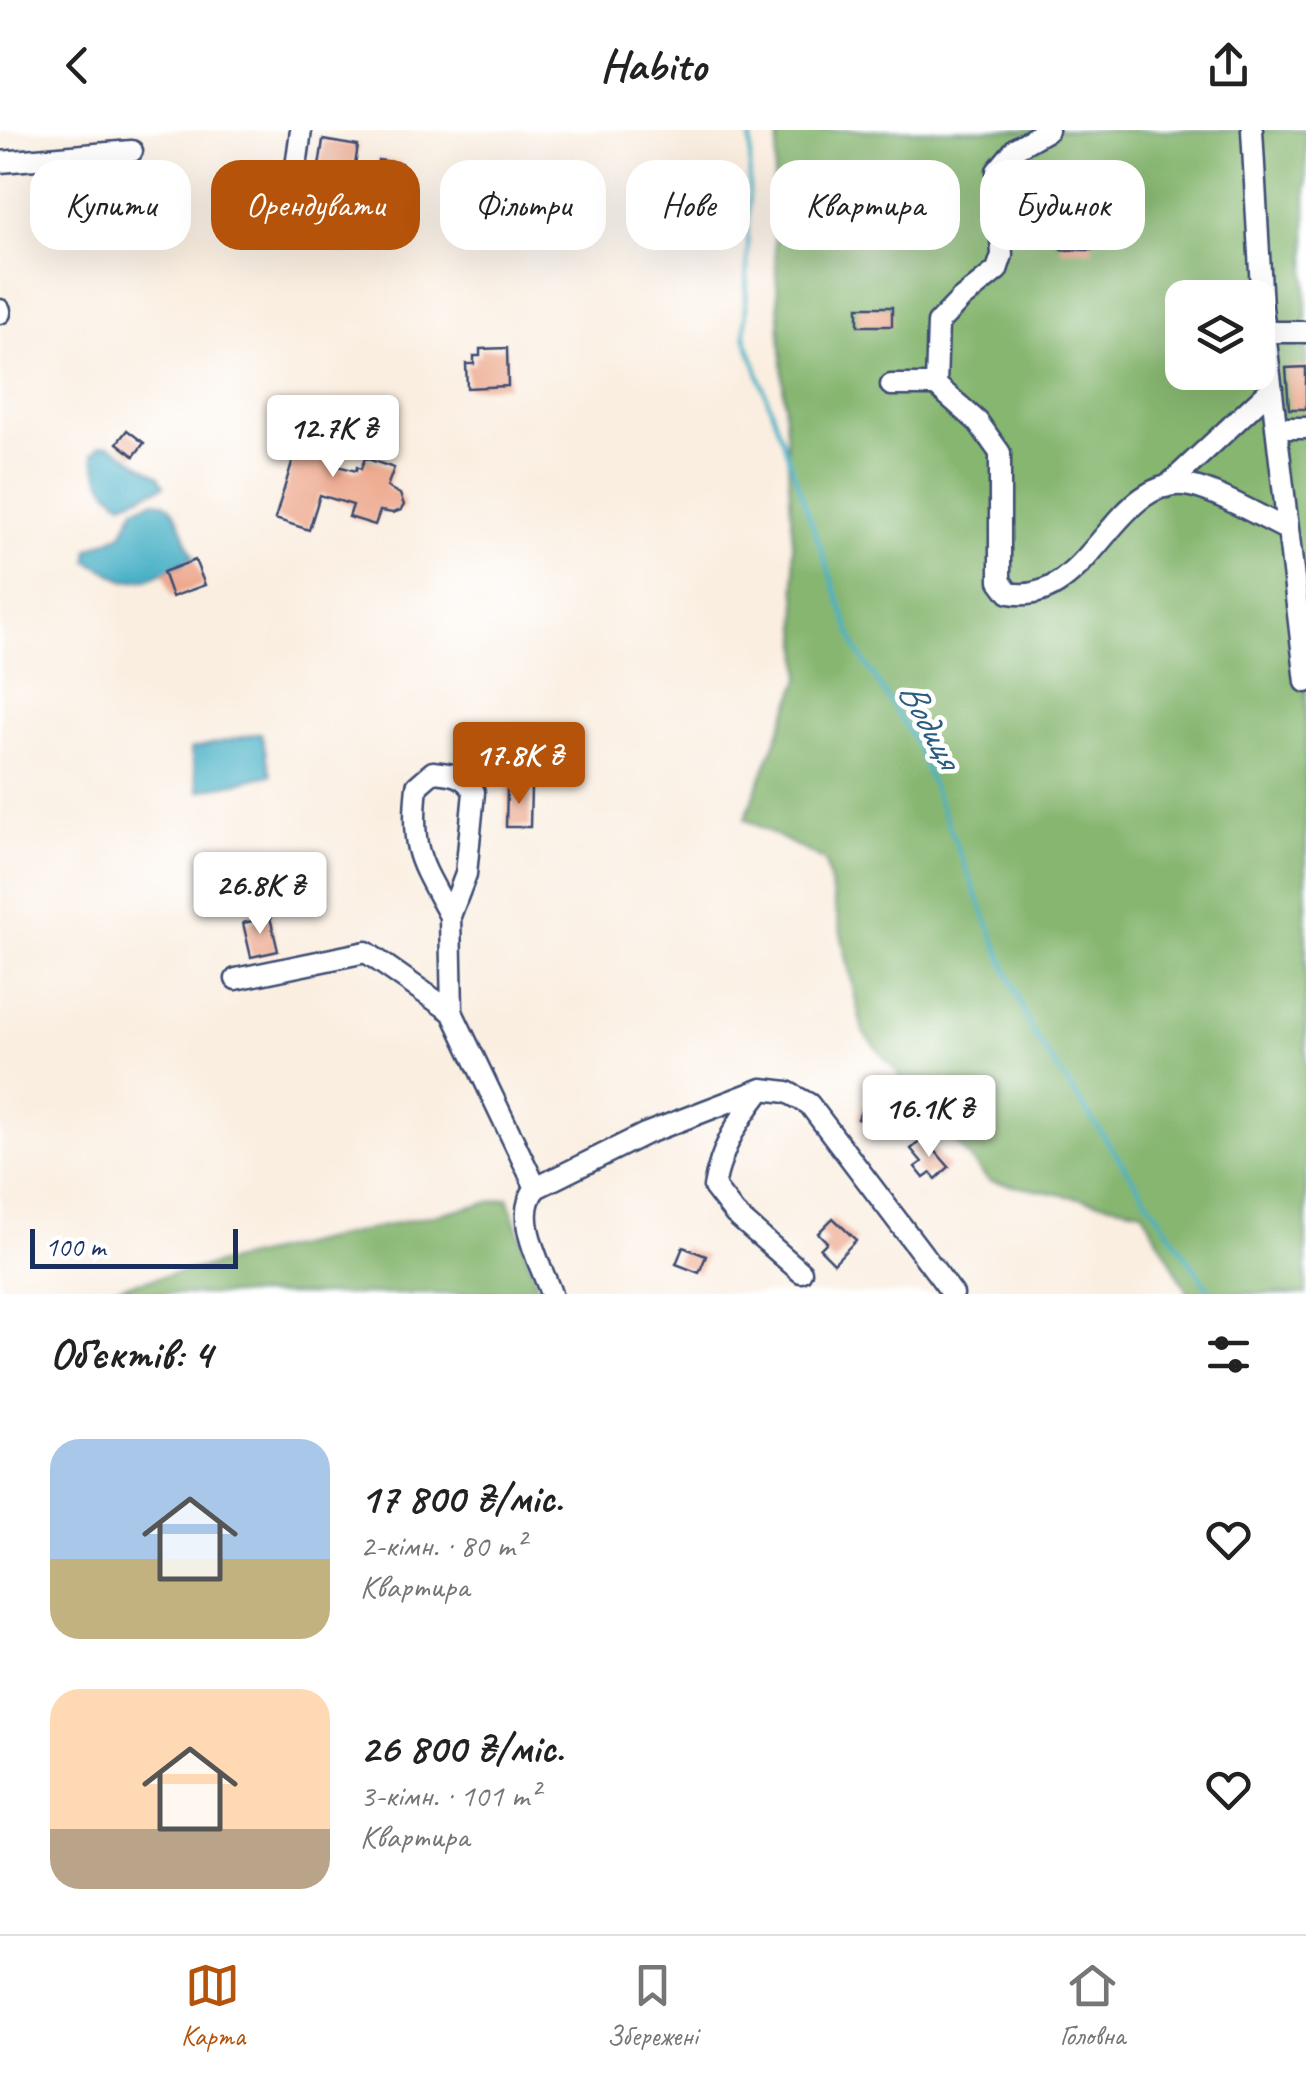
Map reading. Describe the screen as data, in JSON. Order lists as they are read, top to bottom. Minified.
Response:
{"water":["Водиця"],"scale_bar":"100 m","page":{"header":"Habito","chip":["Купити","Орендувати","Фільтри","Нове","Квартира","Будинок"],"price":["12.7K ₴","17.8K ₴","26.8K ₴","16.1K ₴"],"scale":"100 m","heading":"Об’єктів: 4","list":[{"name":"17 800 ₴/міс.","note":"2-кімн. · 80 m² · Квартира"},{"name":"26 800 ₴/міс.","note":"3-кімн. · 101 m² · Квартира"}],"tabs":["Карта","Збережені","Головна"]}}
